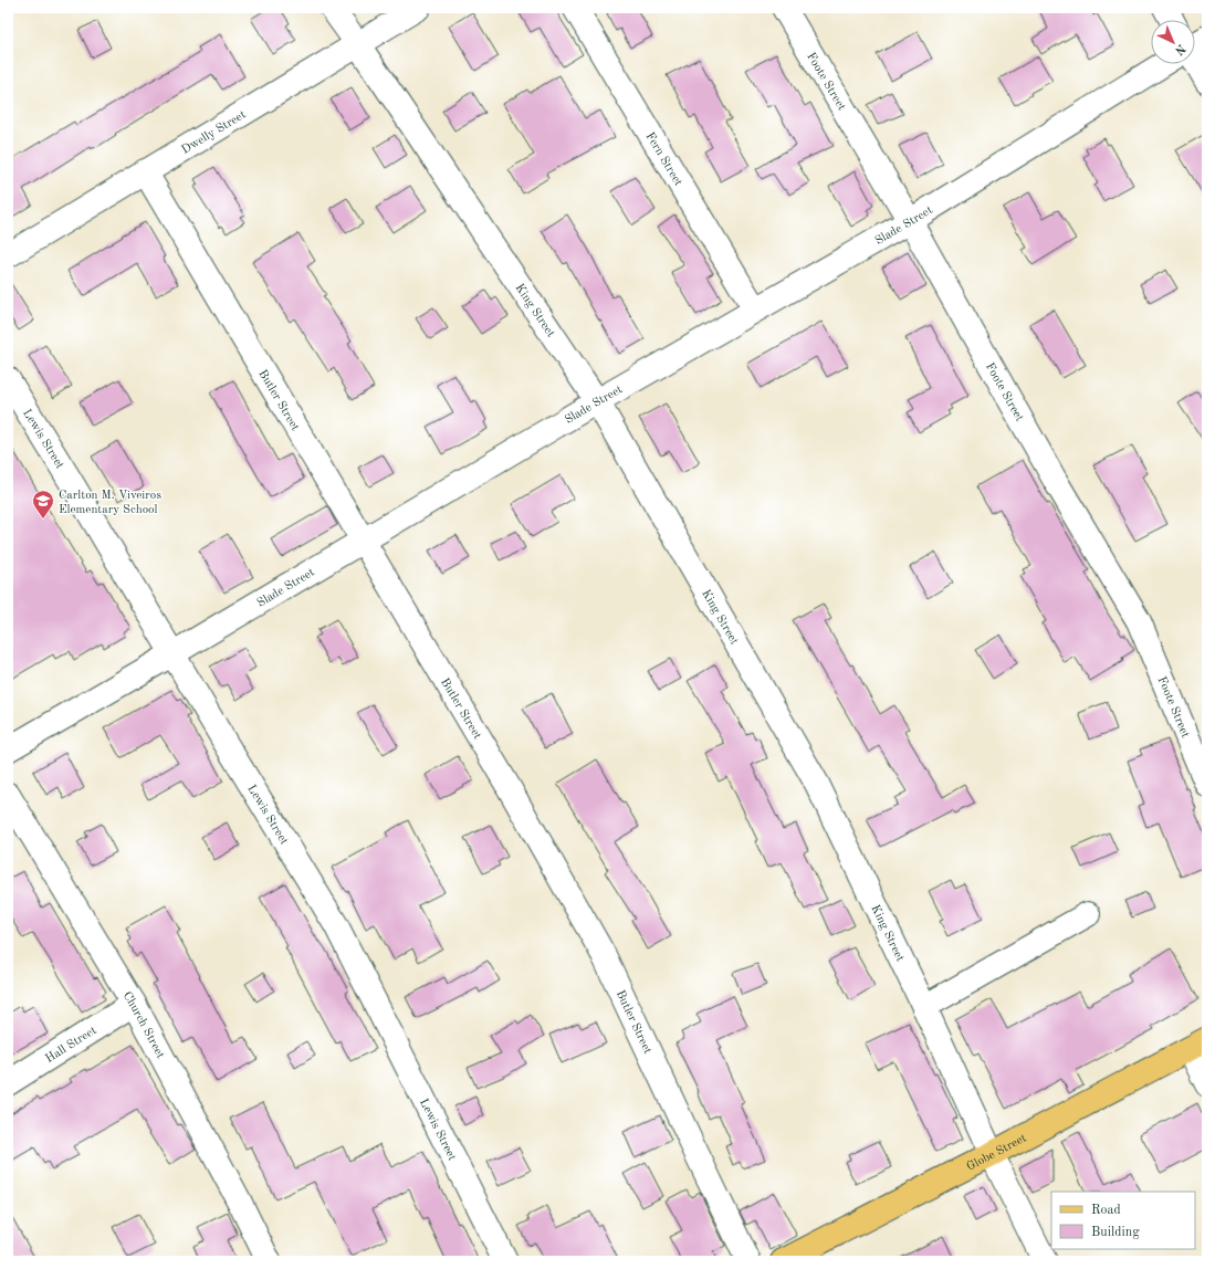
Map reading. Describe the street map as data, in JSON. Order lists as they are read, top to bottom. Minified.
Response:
{"streets":{"main road":["Globe Street"],"street":["Foote Street","Dwelly Street","Fern Street","Slade Street","King Street","Butler Street","Lewis Street","Church Street","Hall Street"]},"crossings":[["Foote Street","Slade Street"],["Dwelly Street","King Street"],["Dwelly Street","Butler Street"],["Fern Street","Slade Street"],["Slade Street","King Street"],["Slade Street","Butler Street"],["Slade Street","Lewis Street"],["King Street","Globe Street"],["Church Street","Hall Street"]],"places":{"school or university":["Carlton M. Viveiros Elementary School"]},"legend":["Road","Building"],"north":"bottom right"}
